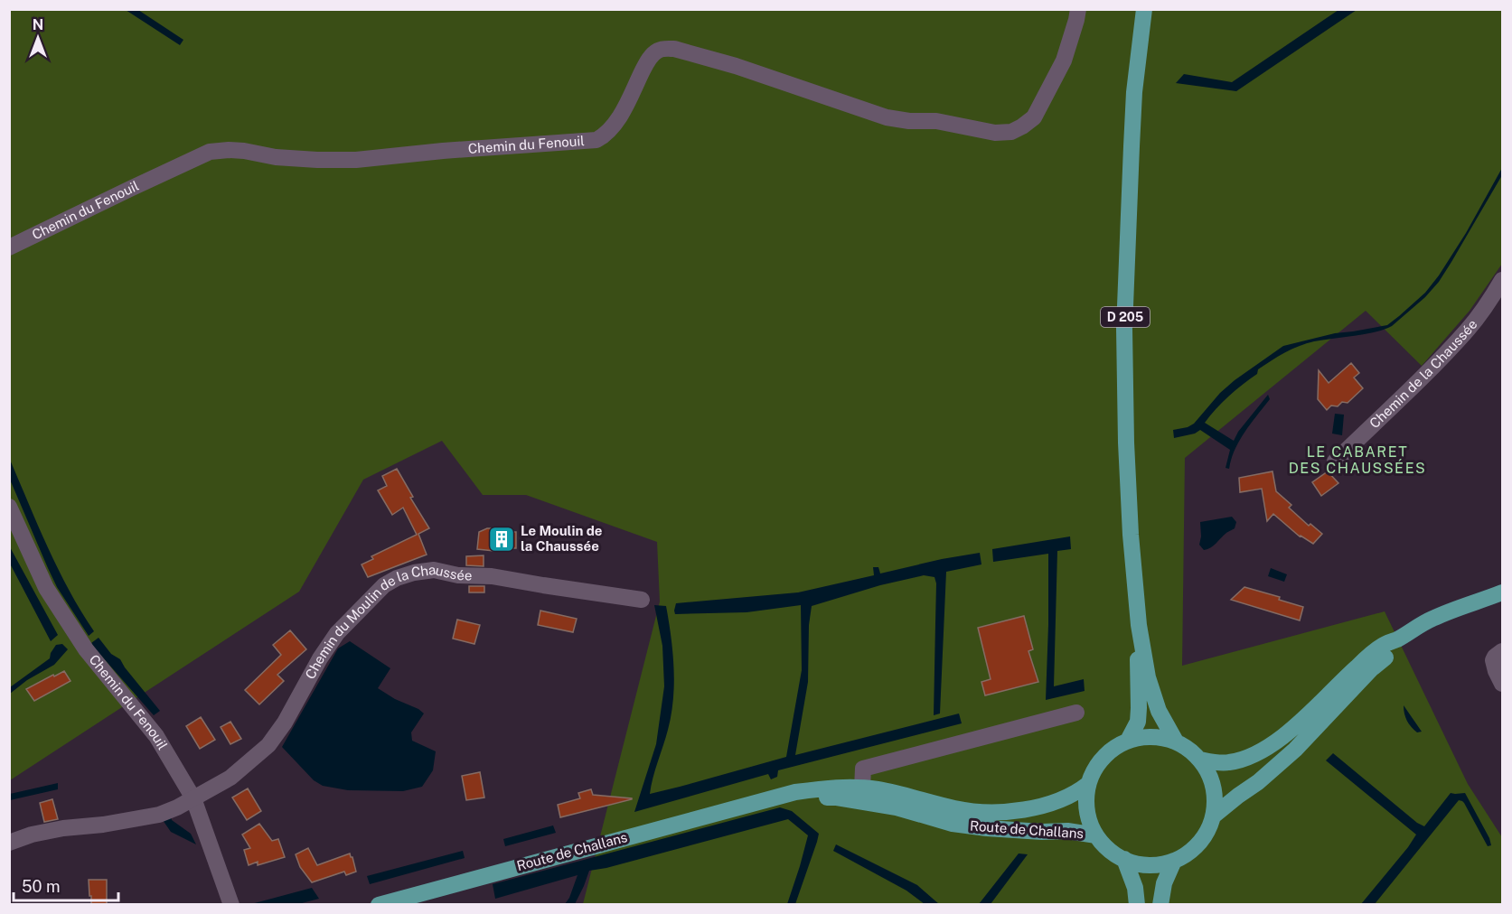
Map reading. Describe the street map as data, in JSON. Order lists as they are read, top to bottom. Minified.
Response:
{"streets":{"main road":["D 205","Route de Challans"],"street":["Chemin du Fenouil","Chemin de la Chaussée","Chemin du Moulin de la Chaussée"]},"crossings":[["Chemin du Fenouil","Chemin du Moulin de la Chaussée"],["D 205","Route de Challans"]],"districts":["LE CABARET DES CHAUSSÉES"],"places":{"building":["Le Moulin de la Chaussée"]},"scale_bar":"50 m","north":"top"}
